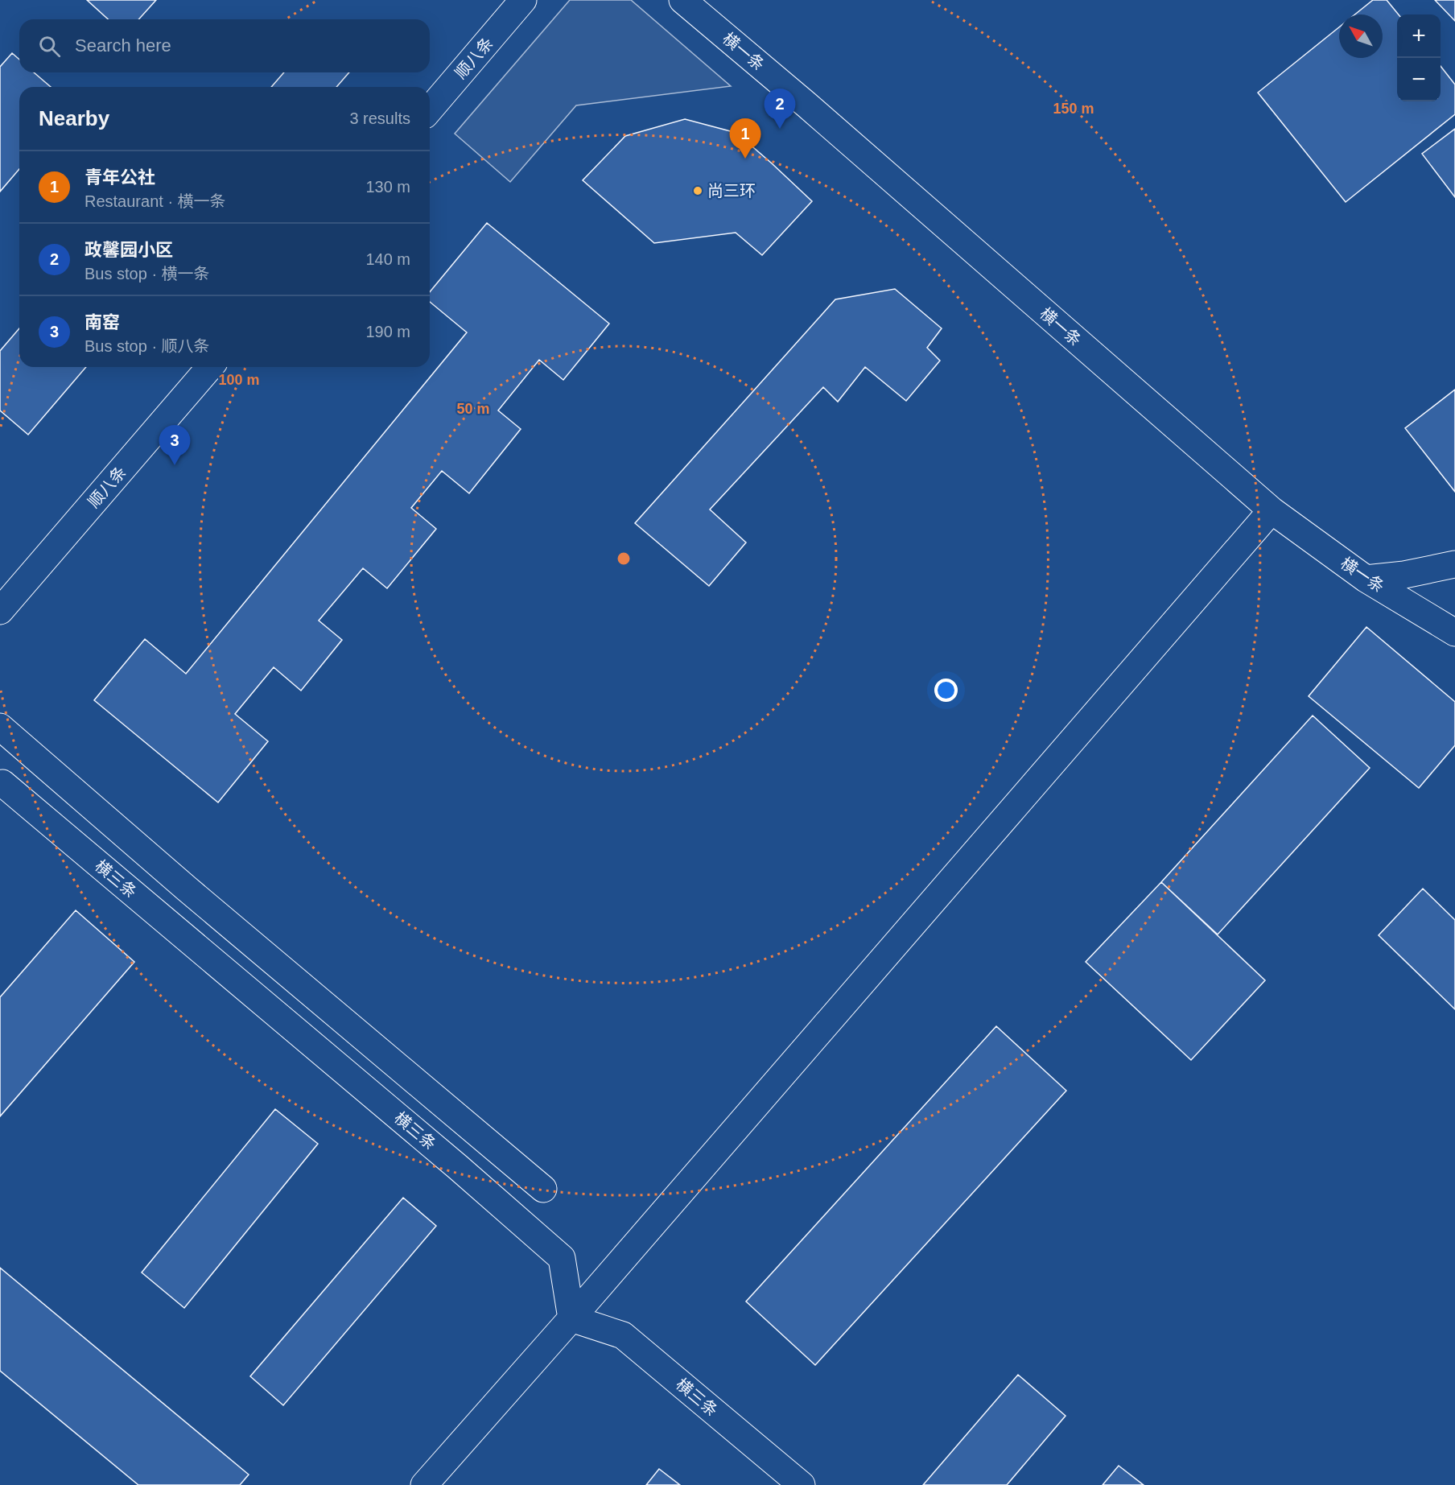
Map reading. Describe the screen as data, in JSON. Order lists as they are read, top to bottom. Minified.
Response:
{"streets":{"street":["横一条","顺八条","横三条"]},"places":["尚三环"],"north":"top left","page":{"map_buttons":["+","−"],"search":"Search here","heading":["Nearby","3 results"],"pins":["2","1","3"],"list":[{"mark":"1","name":"青年公社","note":"Restaurant · 横一条","value":"130 m"},{"mark":"2","name":"政馨园小区","note":"Bus stop · 横一条","value":"140 m"},{"mark":"3","name":"南窑","note":"Bus stop · 顺八条","value":"190 m"}]},"rings":["150 m","100 m","50 m"]}
